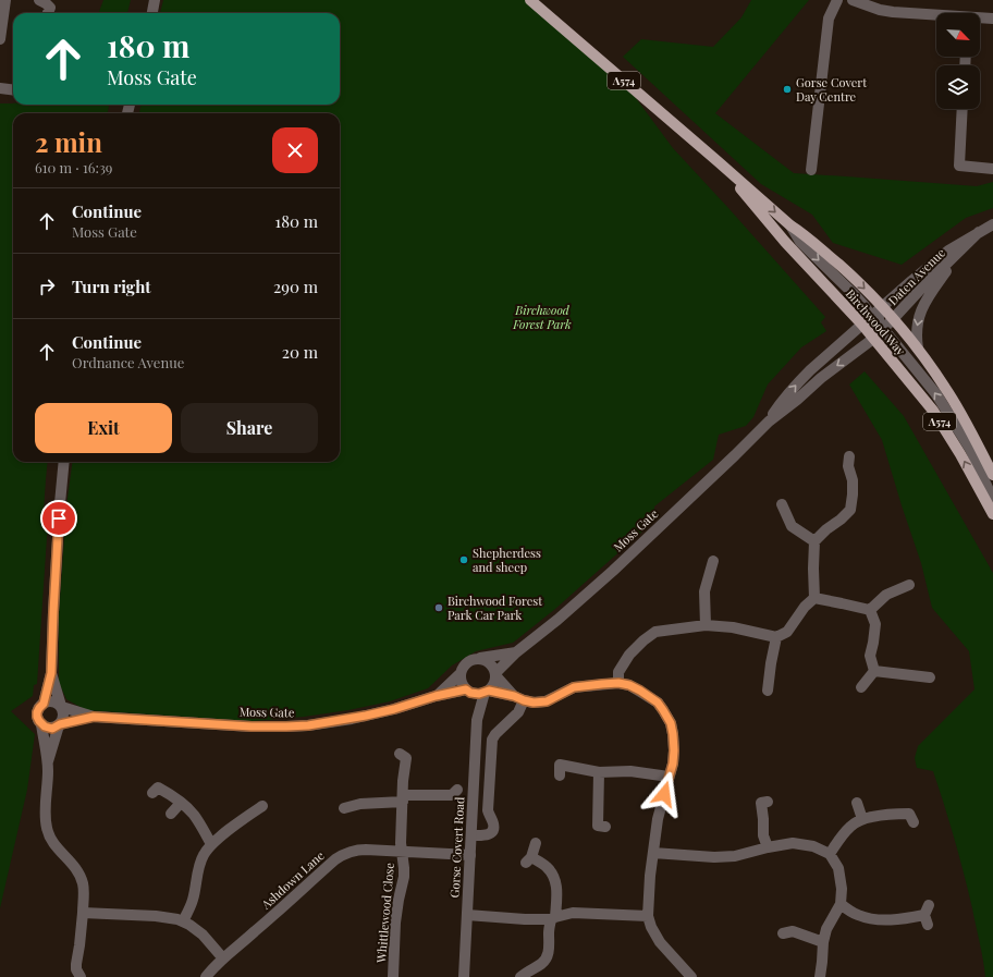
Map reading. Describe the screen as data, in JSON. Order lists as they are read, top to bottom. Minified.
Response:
{"streets":{"main road":["A574","Birchwood Way"],"street":["Daten Avenue","Moss Gate","Gorse Covert Road","Ashdown Lane","Whittlewood Close"]},"crossings":[["A574","Daten Avenue"],["A574","Birchwood Way"],["Daten Avenue","Birchwood Way"],["Daten Avenue","Moss Gate"],["Birchwood Way","Moss Gate"],["Moss Gate","Gorse Covert Road"],["Gorse Covert Road","Ashdown Lane"],["Ashdown Lane","Whittlewood Close"]],"parks":["Birchwood Forest Park"],"places":["Gorse Covert Day Centre","Shepherdess and sheep","Birchwood Forest Park Car Park"],"north":"bottom right","page":{"turn":["180 m","Moss Gate"],"heading":["2 min","610 m · 16:39"],"list":[{"name":"Continue","note":"Moss Gate","value":"180 m"},{"name":"Turn right","value":"290 m"},{"name":"Continue","note":"Ordnance Avenue","value":"20 m"}],"buttons":["Exit","Share"]}}
